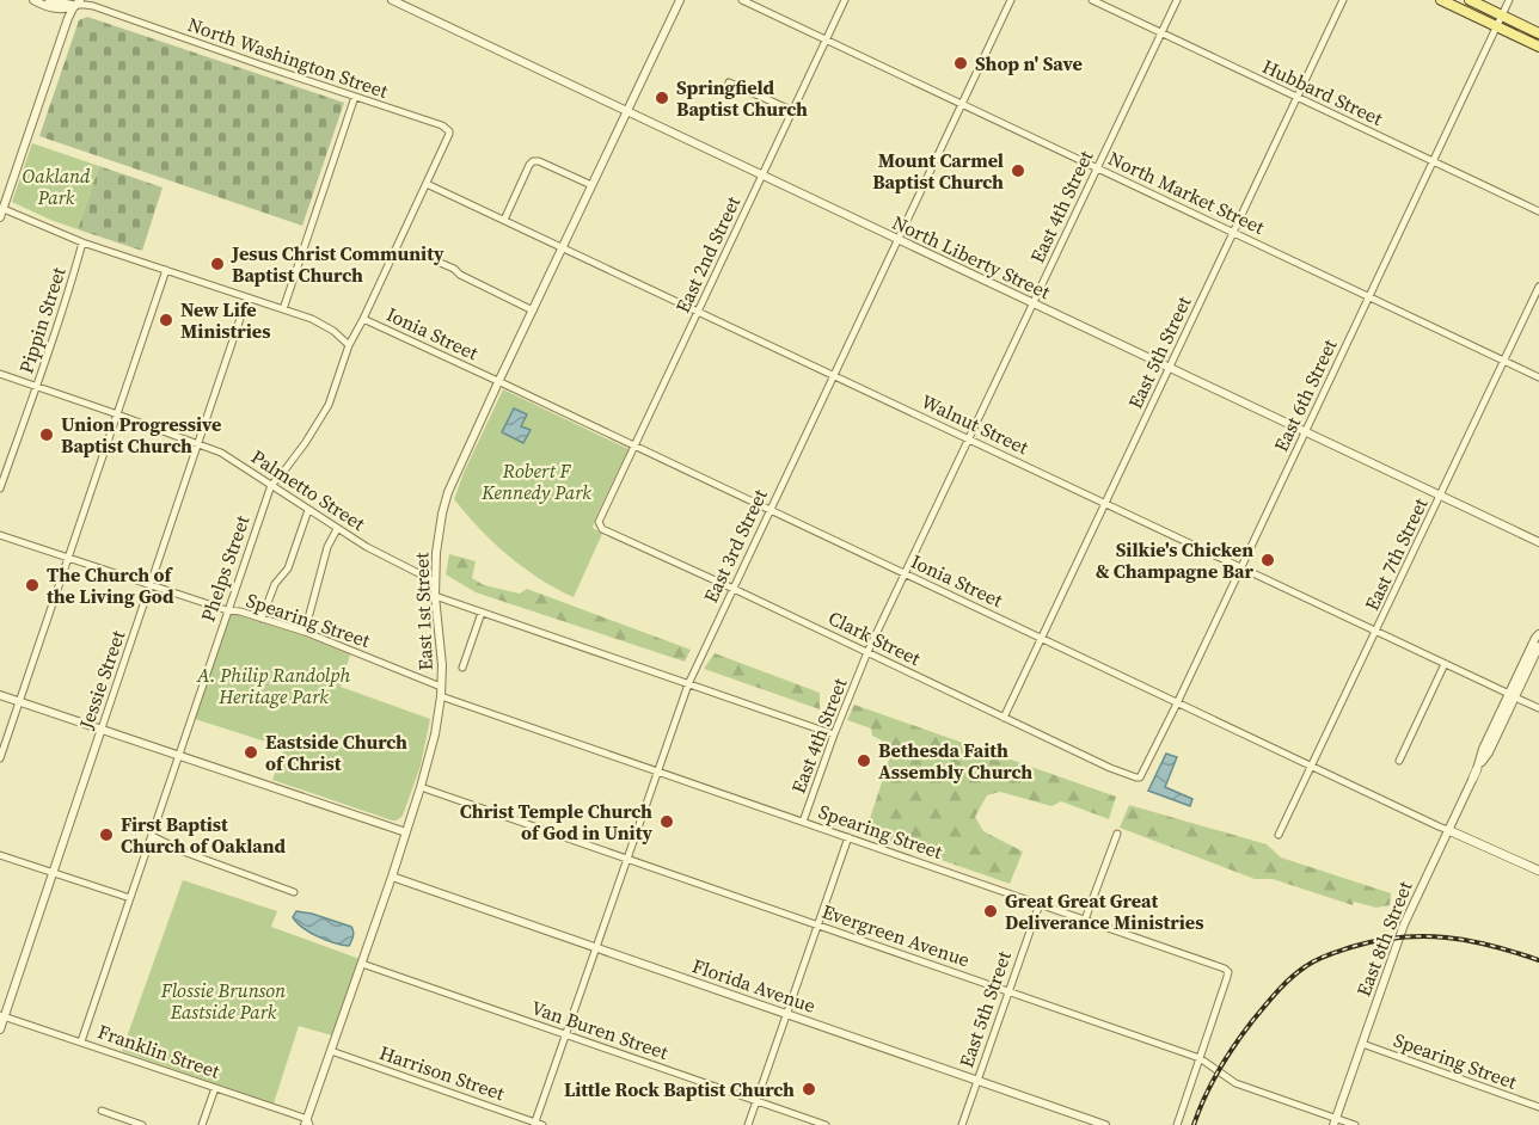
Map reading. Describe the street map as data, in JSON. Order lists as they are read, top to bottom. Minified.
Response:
{"streets":{"main road":["Ionia Street"],"street":["North Washington Street","Hubbard Street","North Market Street","East 4th Street","East 2nd Street","North Liberty Street","Pippin Street","East 5th Street","East 6th Street","Walnut Street","Palmetto Street","East 3rd Street","East 7th Street","Phelps Street","East 1st Street","Spearing Street","Clark Street","Jessie Street","Evergreen Avenue","East 8th Street","Florida Avenue","Van Buren Street","Franklin Street","Harrison Street"]},"crossings":[["North Washington Street","Phelps Street"],["Hubbard Street","East 4th Street"],["Hubbard Street","East 5th Street"],["Hubbard Street","East 6th Street"],["North Market Street","East 4th Street"],["North Market Street","East 2nd Street"],["North Market Street","East 5th Street"],["North Market Street","East 6th Street"],["North Market Street","East 3rd Street"],["North Market Street","East 7th Street"],["East 4th Street","North Liberty Street"],["East 4th Street","Ionia Street"],["East 4th Street","Walnut Street"],["East 4th Street","Spearing Street"],["East 4th Street","Clark Street"],["East 2nd Street","North Liberty Street"],["East 2nd Street","Ionia Street"],["East 2nd Street","Walnut Street"],["East 2nd Street","Clark Street"],["North Liberty Street","East 5th Street"],["North Liberty Street","East 6th Street"],["North Liberty Street","East 3rd Street"],["North Liberty Street","East 7th Street"],["North Liberty Street","East 1st Street"],["Pippin Street","Palmetto Street"],["Ionia Street","East 5th Street"],["Ionia Street","East 6th Street"],["Ionia Street","East 3rd Street"],["Ionia Street","East 7th Street"],["Ionia Street","Phelps Street"],["Ionia Street","East 1st Street"],["Ionia Street","East 8th Street"],["East 5th Street","Walnut Street"],["East 5th Street","Spearing Street"],["East 5th Street","Clark Street"],["East 5th Street","Evergreen Avenue"],["East 5th Street","Florida Avenue"],["East 6th Street","Walnut Street"],["East 6th Street","Clark Street"],["Walnut Street","East 3rd Street"],["Walnut Street","East 7th Street"],["Walnut Street","Phelps Street"],["Walnut Street","East 1st Street"],["Walnut Street","East 8th Street"],["Palmetto Street","Phelps Street"],["Palmetto Street","East 1st Street"],["Palmetto Street","Jessie Street"],["East 3rd Street","Spearing Street"],["East 3rd Street","Clark Street"],["East 3rd Street","Evergreen Avenue"],["East 3rd Street","Florida Avenue"],["East 3rd Street","Van Buren Street"],["East 3rd Street","Harrison Street"],["Phelps Street","Spearing Street"],["Phelps Street","Franklin Street"],["East 1st Street","Spearing Street"],["East 1st Street","Evergreen Avenue"],["East 1st Street","Florida Avenue"],["East 1st Street","Van Buren Street"],["East 1st Street","Franklin Street"],["East 1st Street","Harrison Street"],["Spearing Street","Jessie Street"],["Spearing Street","Evergreen Avenue"],["Spearing Street","East 8th Street"],["Jessie Street","Franklin Street"],["Evergreen Avenue","East 8th Street"]],"parks":["Oakland Park","Robert F Kennedy Park","A. Philip Randolph Heritage Park","Flossie Brunson Eastside Park"],"places":["Shop n' Save","Springfield Baptist Church","Mount Carmel Baptist Church","Jesus Christ Community Baptist Church","New Life Ministries","Union Progressive Baptist Church","Silkie's Chicken & Champagne Bar","The Church of the Living God","Eastside Church of Christ","Bethesda Faith Assembly Church","Christ Temple Church of God in Unity","First Baptist Church of Oakland","Great Great Great Deliverance Ministries","Little Rock Baptist Church"]}
